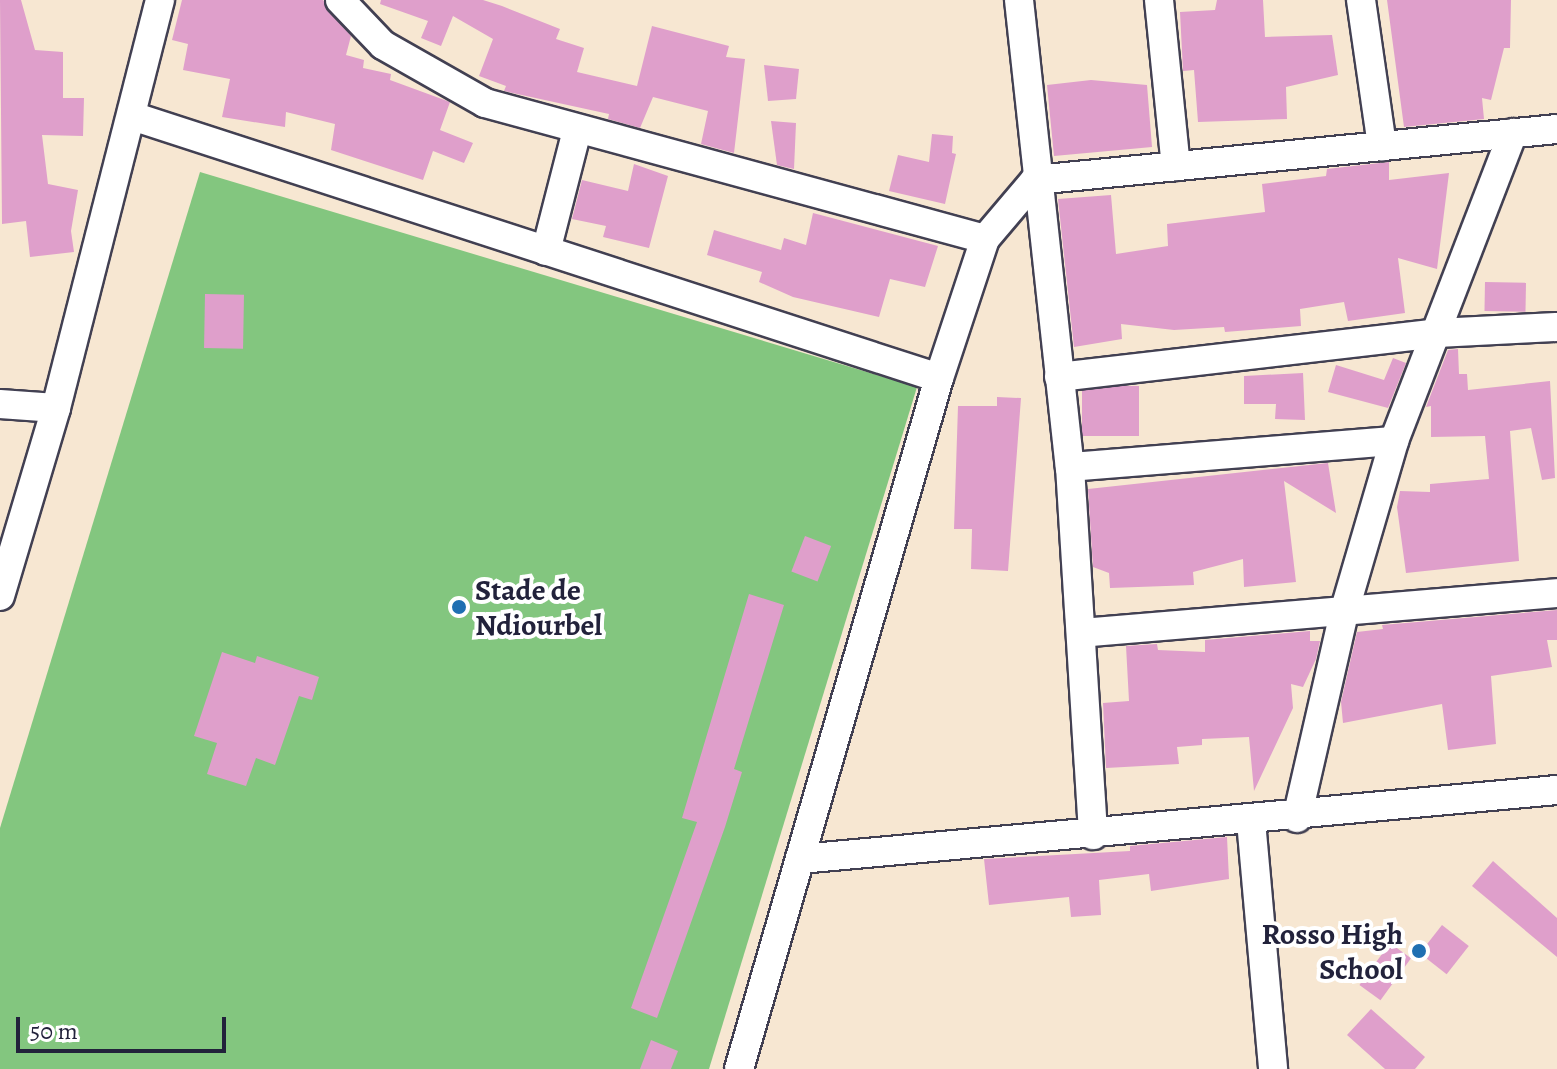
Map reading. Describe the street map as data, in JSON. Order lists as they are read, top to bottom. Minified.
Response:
{"places":["Stade de Ndiourbel","Rosso High School"],"scale_bar":"50 m"}
